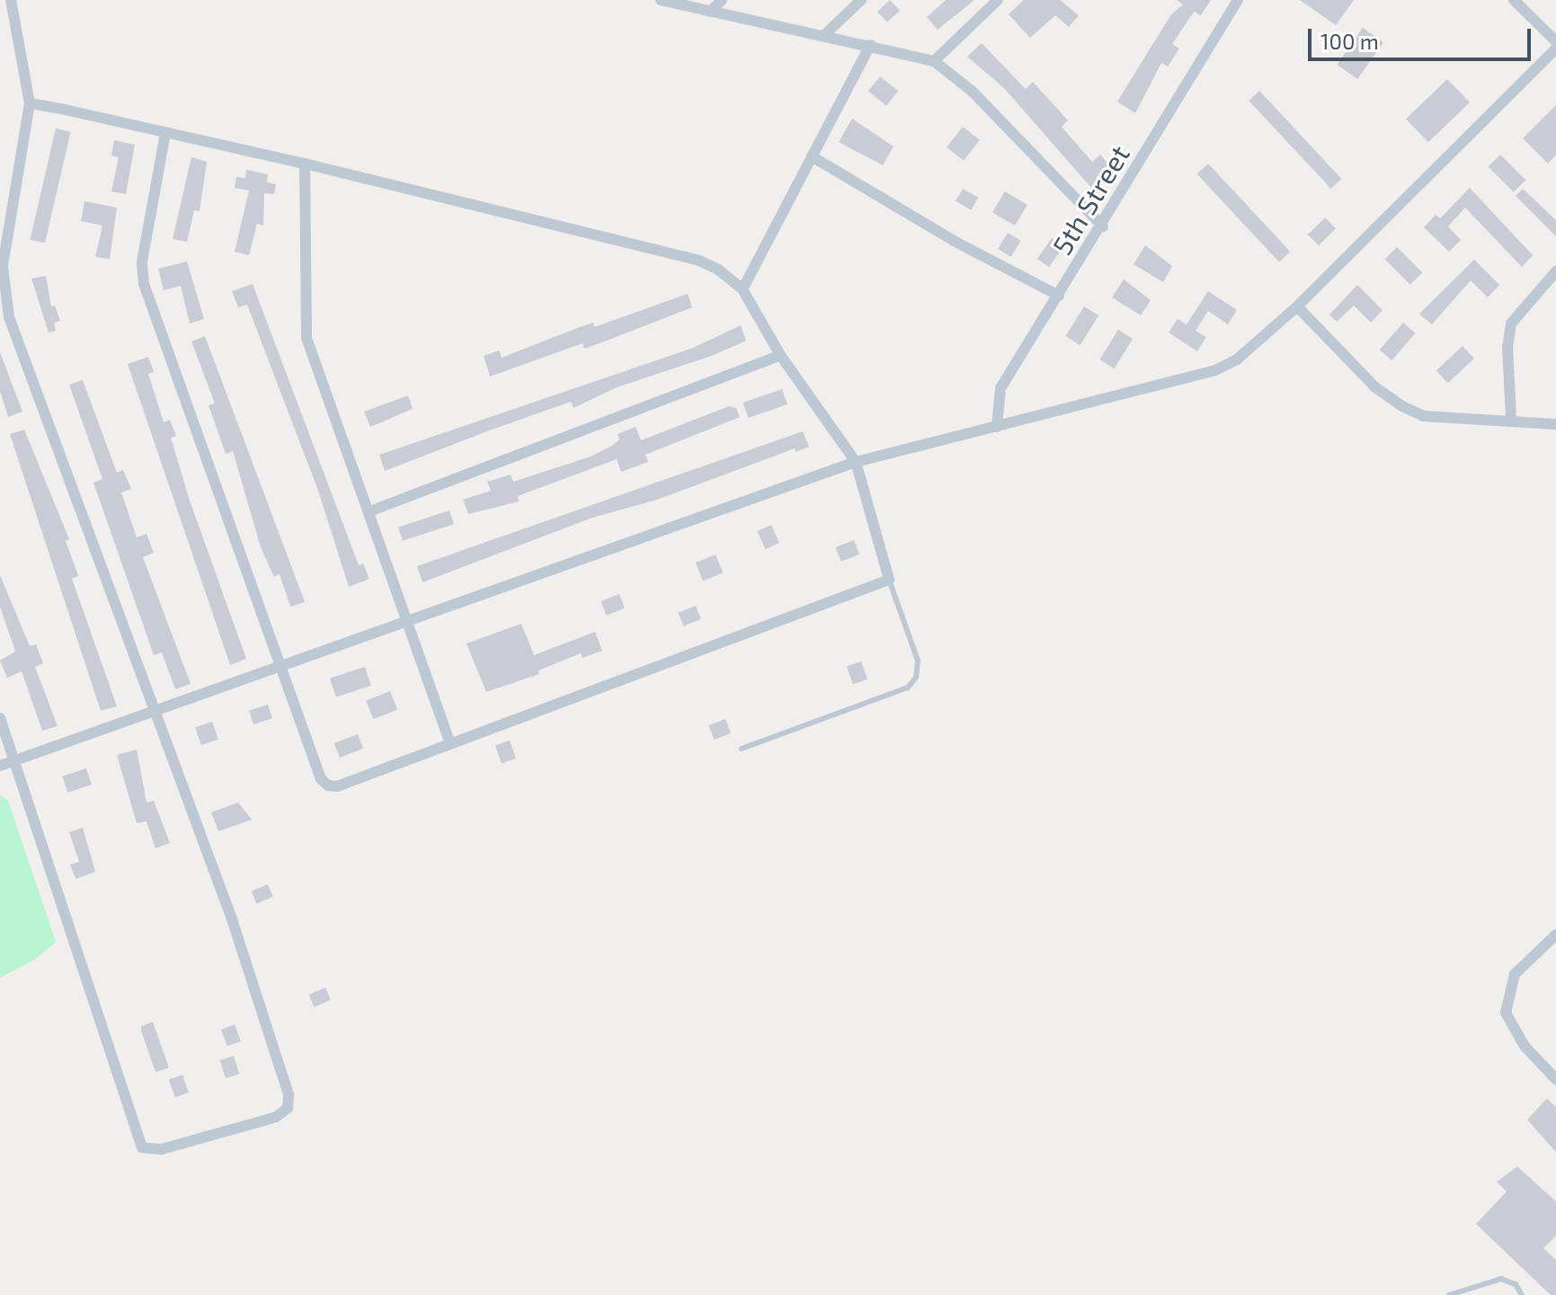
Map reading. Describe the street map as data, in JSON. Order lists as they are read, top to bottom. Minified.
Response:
{"streets":{"street":["5th Street"]},"scale_bar":"100 m"}
